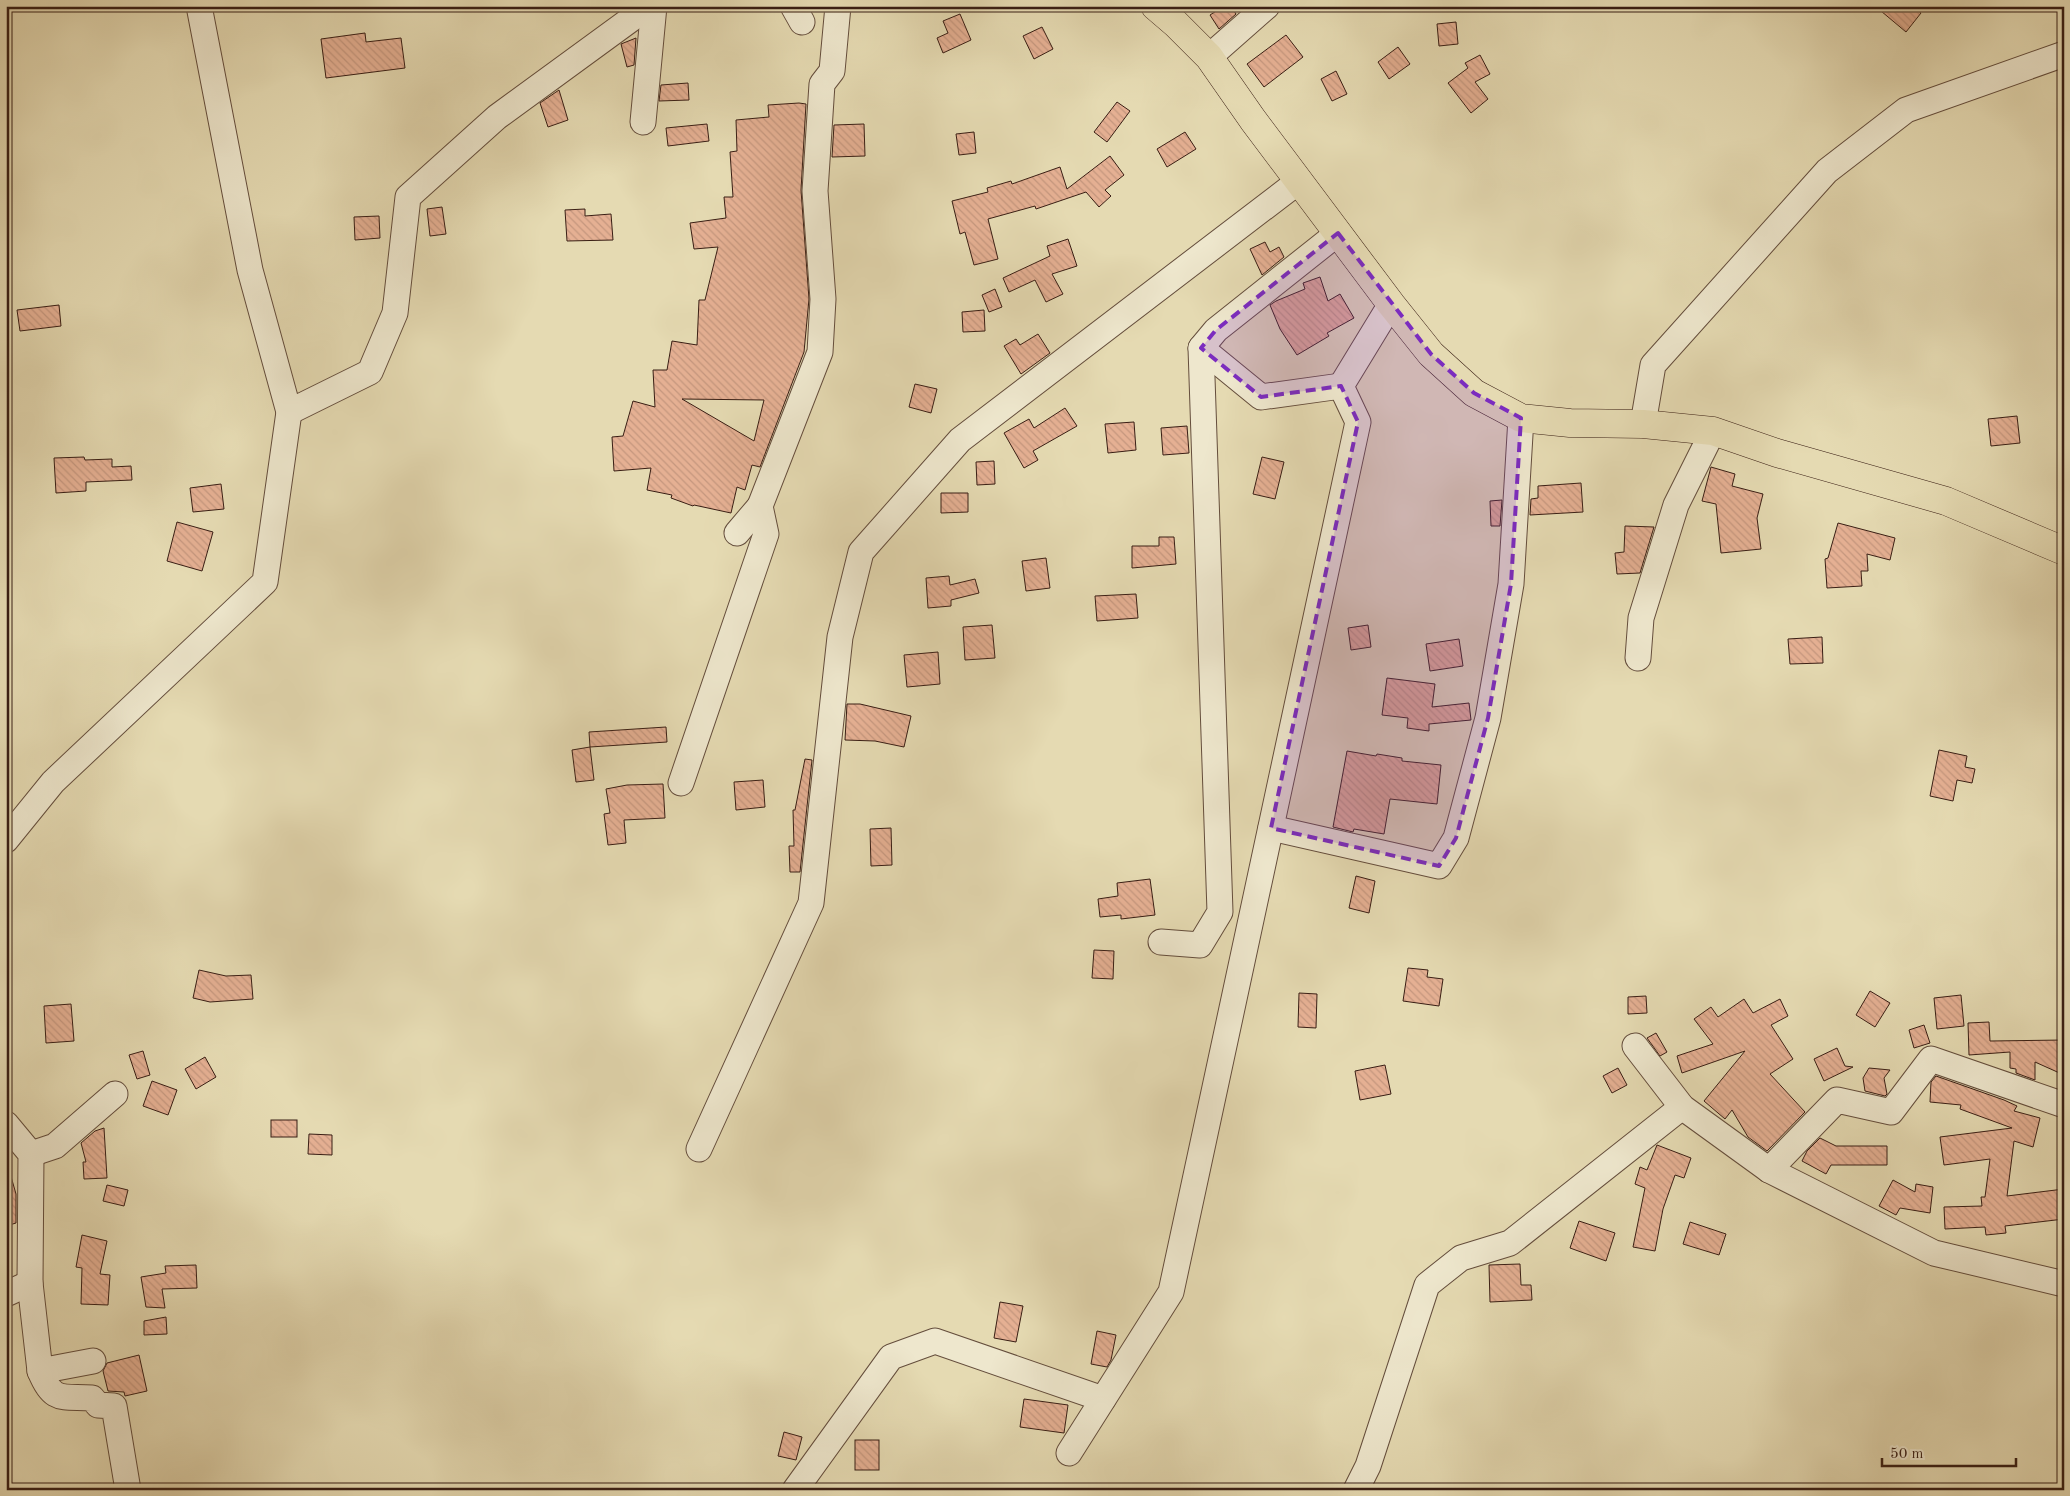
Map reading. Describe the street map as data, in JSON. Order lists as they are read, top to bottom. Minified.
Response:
{"scale_bar":"50 m"}
